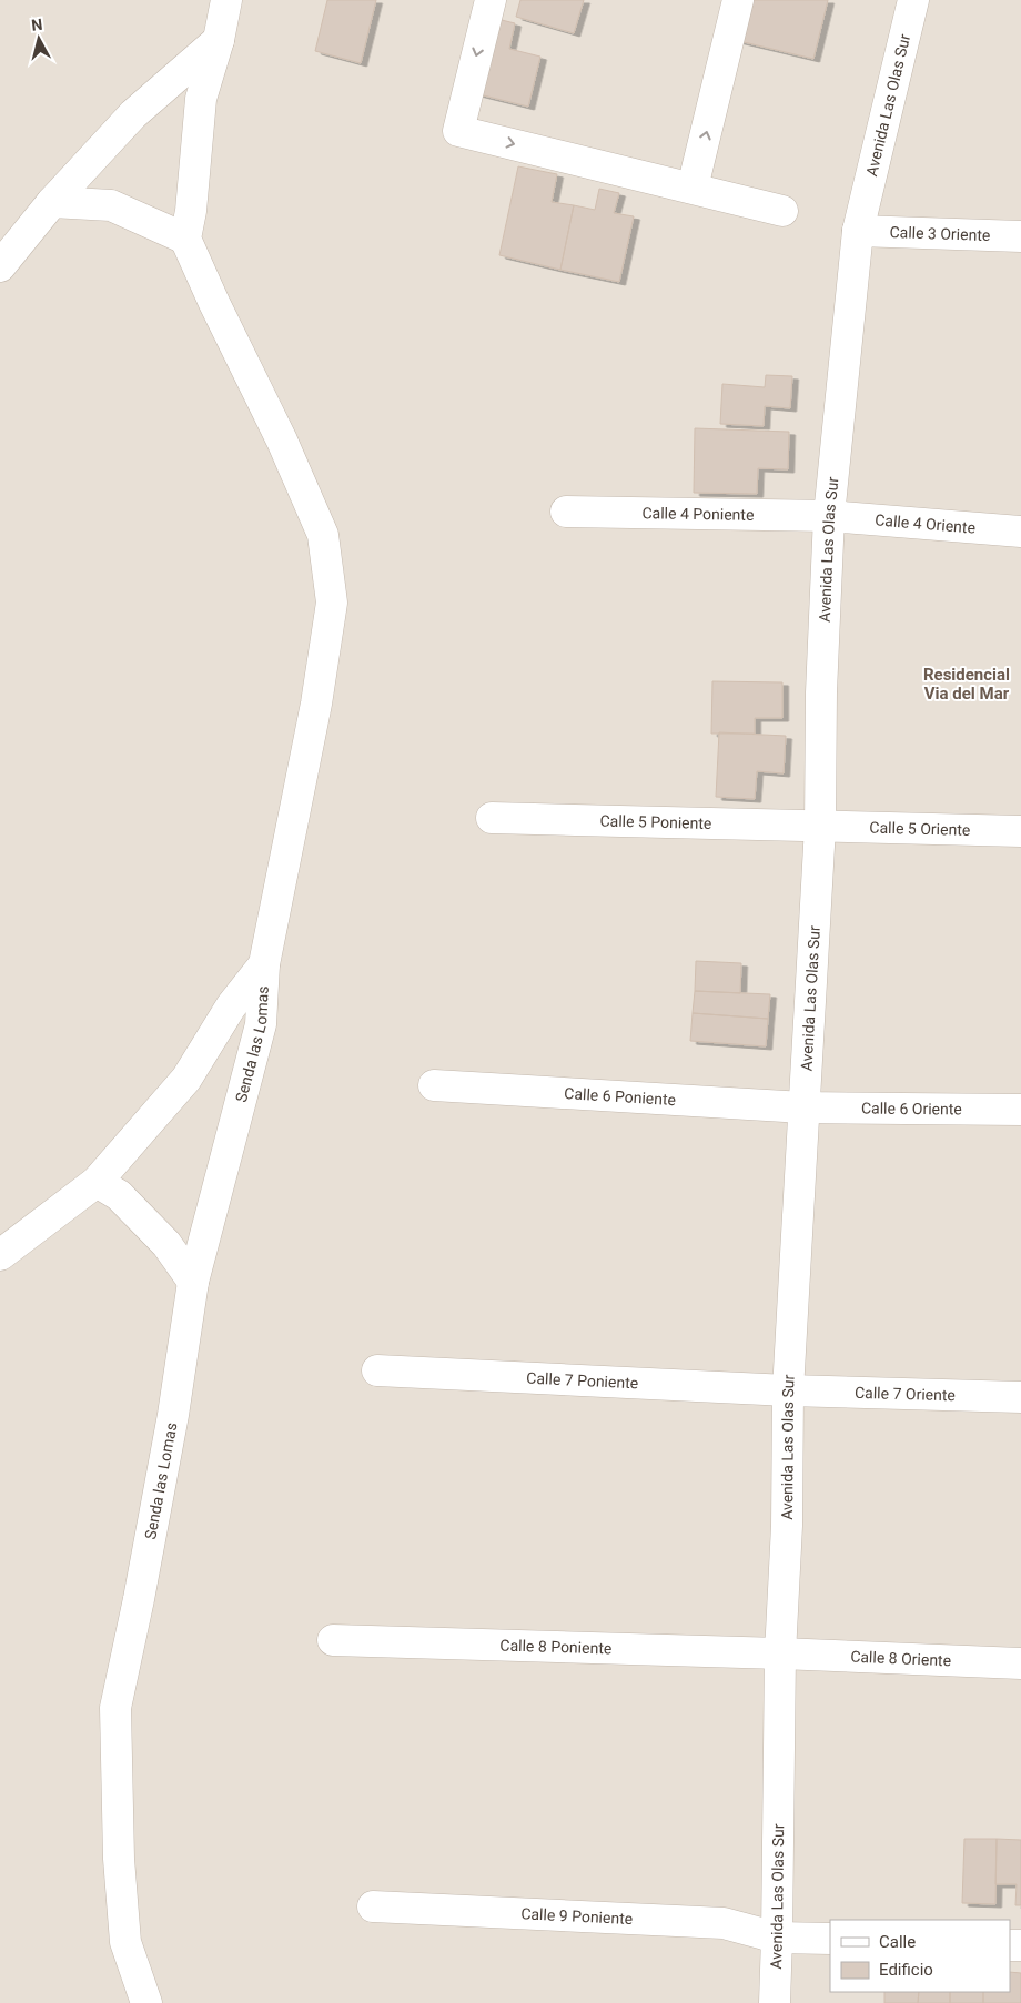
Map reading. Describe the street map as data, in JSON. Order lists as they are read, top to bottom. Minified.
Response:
{"streets":{"street":["Avenida Las Olas Sur","Calle 3 Oriente","Calle 4 Poniente","Calle 4 Oriente","Calle 5 Poniente","Calle 5 Oriente","Senda las Lomas","Calle 6 Poniente","Calle 6 Oriente","Calle 7 Poniente","Calle 7 Oriente","Calle 8 Poniente","Calle 8 Oriente","Calle 9 Poniente"]},"crossings":[["Avenida Las Olas Sur","Calle 3 Oriente"],["Avenida Las Olas Sur","Calle 4 Poniente"],["Avenida Las Olas Sur","Calle 4 Oriente"],["Avenida Las Olas Sur","Calle 5 Poniente"],["Avenida Las Olas Sur","Calle 5 Oriente"],["Avenida Las Olas Sur","Calle 6 Poniente"],["Avenida Las Olas Sur","Calle 6 Oriente"],["Avenida Las Olas Sur","Calle 7 Poniente"],["Avenida Las Olas Sur","Calle 7 Oriente"],["Avenida Las Olas Sur","Calle 8 Poniente"],["Avenida Las Olas Sur","Calle 8 Oriente"],["Avenida Las Olas Sur","Calle 9 Poniente"],["Calle 4 Poniente","Calle 4 Oriente"],["Calle 5 Poniente","Calle 5 Oriente"],["Calle 6 Poniente","Calle 6 Oriente"],["Calle 7 Poniente","Calle 7 Oriente"],["Calle 8 Poniente","Calle 8 Oriente"]],"districts":["Residencial Via del Mar"],"legend":["Calle","Edificio"],"north":"top"}
